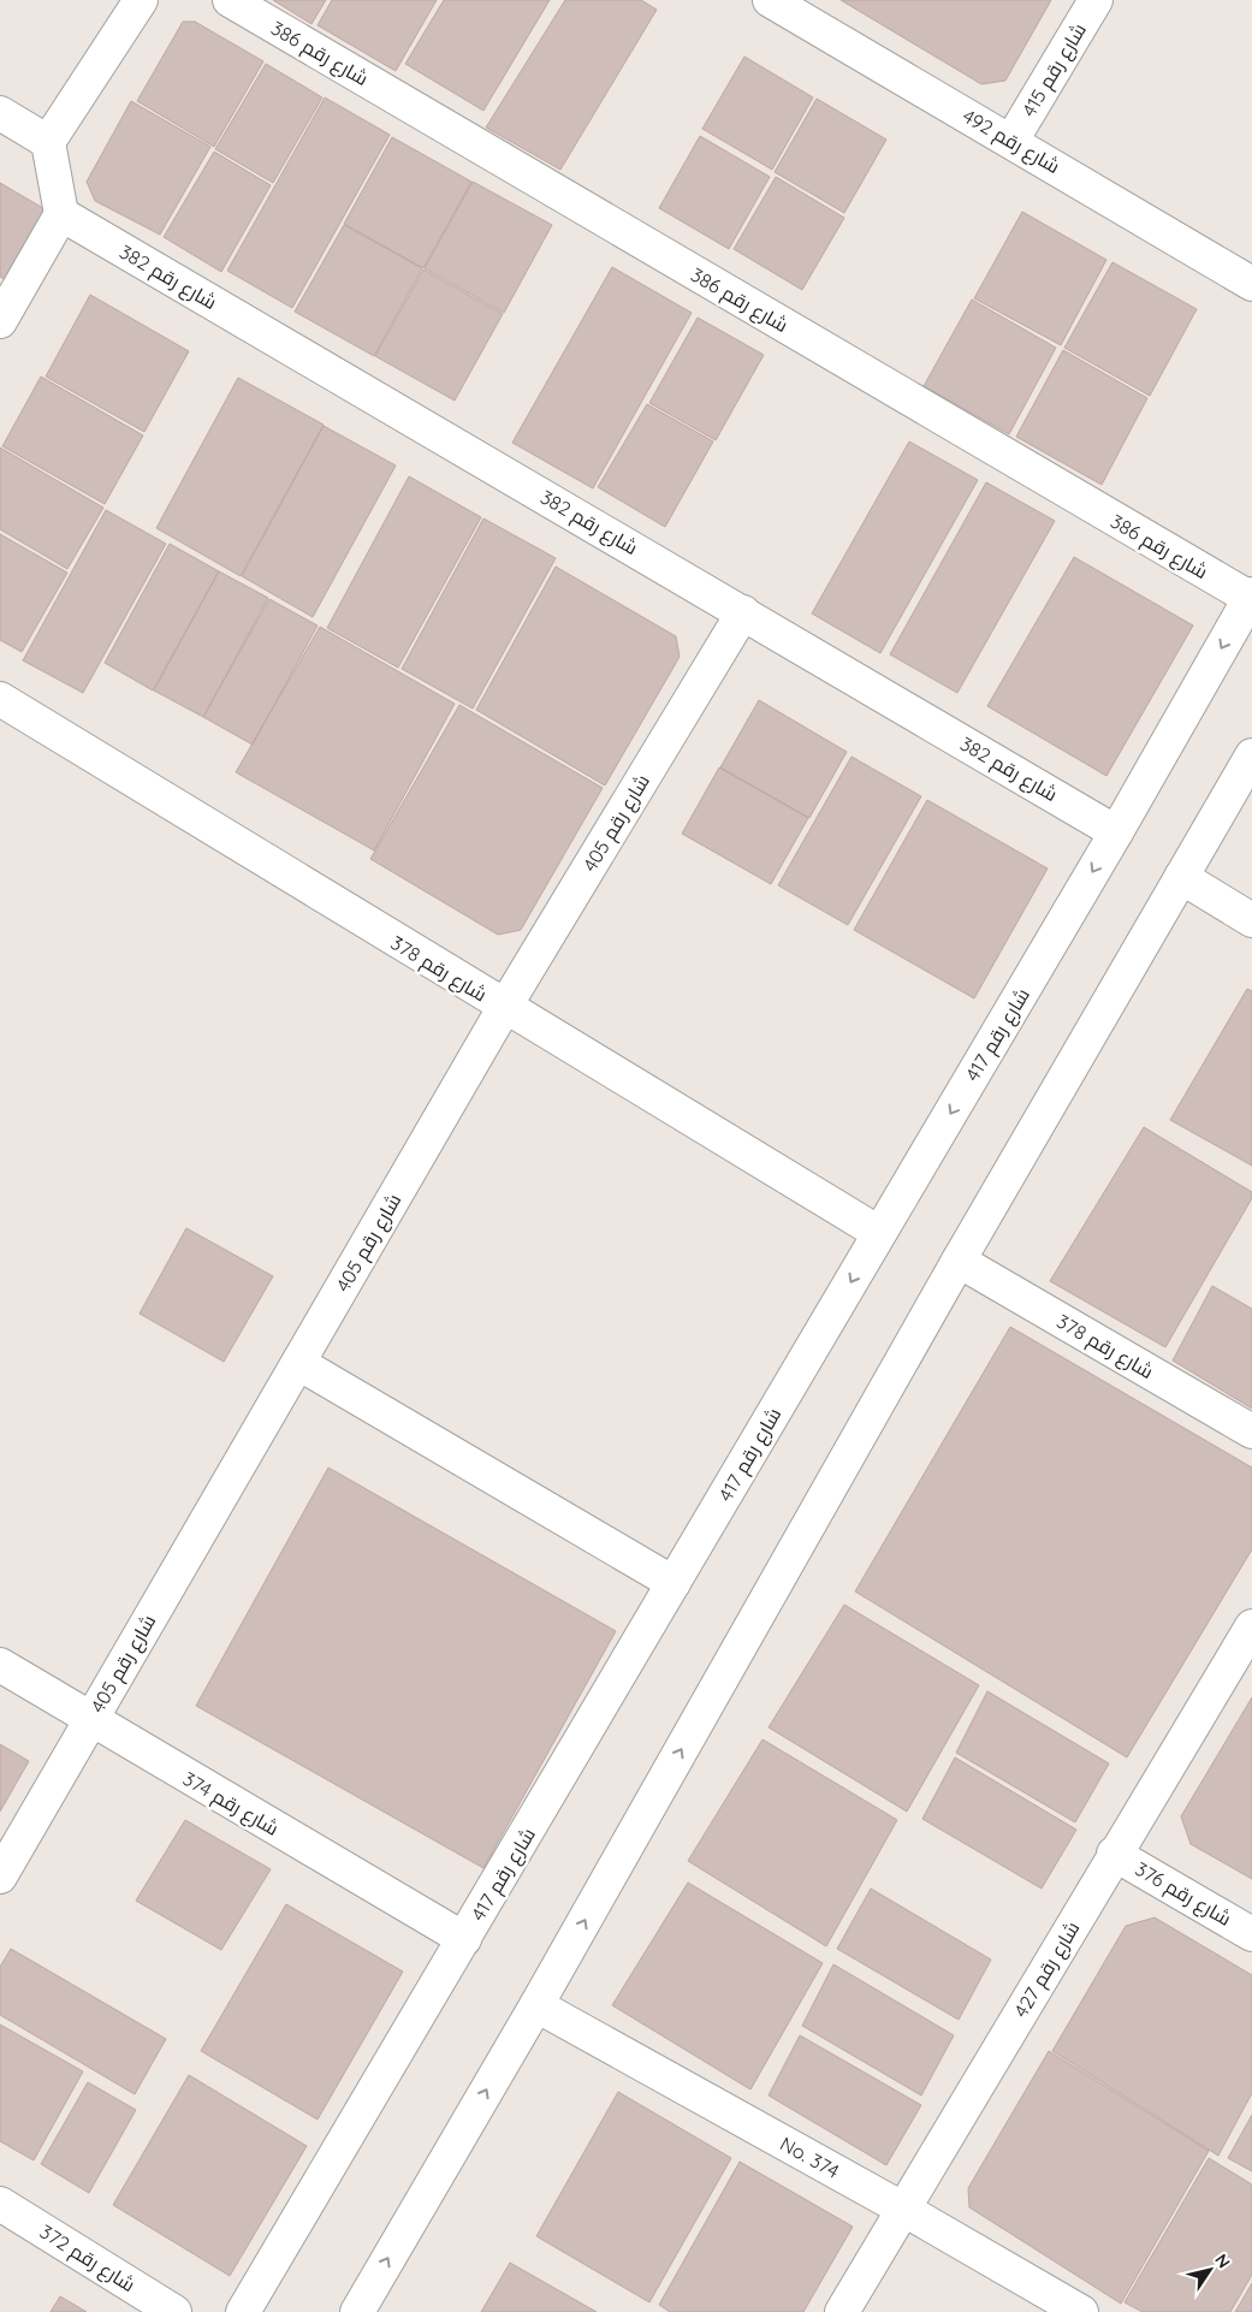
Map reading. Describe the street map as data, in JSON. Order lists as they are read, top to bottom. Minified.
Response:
{"streets":{"street":["شارع رقم 386","شارع رقم 415","شارع رقم 492","شارع رقم 382","شارع رقم 405","شارع رقم 378","شارع رقم 417","شارع رقم 374","شارع رقم 376","شارع رقم 427","No. 374","شارع رقم 372"]},"crossings":[["شارع رقم 386","شارع رقم 417"],["شارع رقم 415","شارع رقم 492"],["شارع رقم 382","شارع رقم 405"],["شارع رقم 382","شارع رقم 417"],["شارع رقم 405","شارع رقم 378"],["شارع رقم 405","شارع رقم 374"],["شارع رقم 378","شارع رقم 417"],["شارع رقم 417","شارع رقم 374"],["شارع رقم 376","شارع رقم 427"],["شارع رقم 427","No. 374"]],"north":"top right"}
